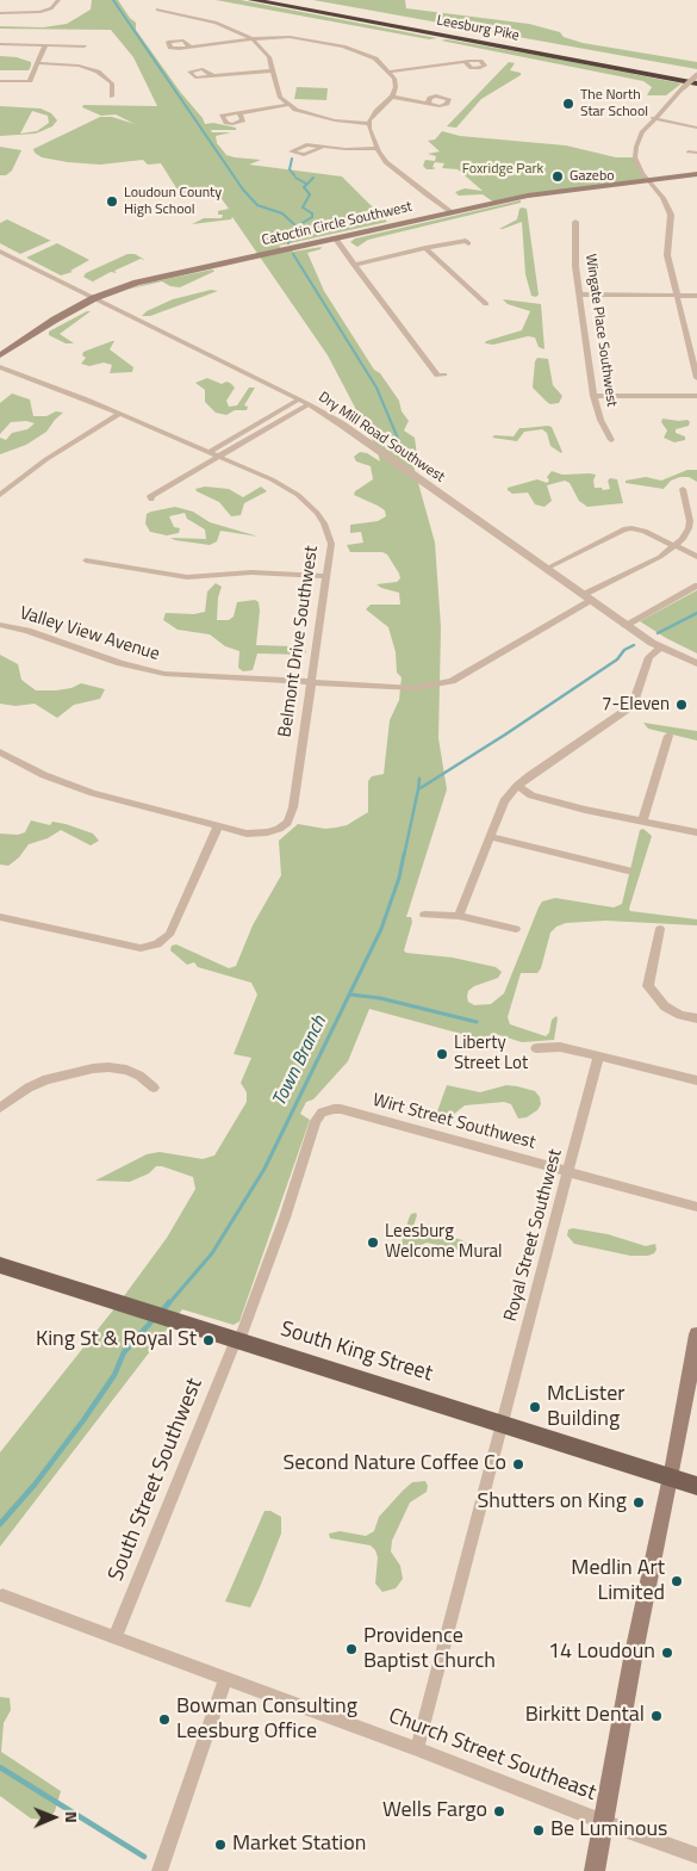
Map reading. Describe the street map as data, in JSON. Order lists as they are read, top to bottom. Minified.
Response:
{"streets":{"highway":["Leesburg Pike"],"main road":["Catoctin Circle Southwest","South King Street"],"street":["Wingate Place Southwest","Dry Mill Road Southwest","Valley View Avenue","Belmont Drive Southwest","Wirt Street Southwest","Royal Street Southwest","South Street Southwest","Church Street Southeast"]},"crossings":[["Catoctin Circle Southwest","Dry Mill Road Southwest"],["Dry Mill Road Southwest","Valley View Avenue"],["Valley View Avenue","Belmont Drive Southwest"],["Wirt Street Southwest","Royal Street Southwest"],["Wirt Street Southwest","South Street Southwest"],["Royal Street Southwest","South King Street"],["South King Street","South Street Southwest"],["South Street Southwest","Church Street Southeast"]],"water":["Town Branch"],"parks":["Foxridge Park"],"places":["The North Star School","Gazebo","Loudoun County High School","7-Eleven","Liberty Street Lot","Leesburg Welcome Mural","King St & Royal St","McLister Building","Second Nature Coffee Co","Shutters on King","Medlin Art Limited","Providence Baptist Church","14 Loudoun","Birkitt Dental","Bowman Consulting Leesburg Office","Wells Fargo","Be Luminous","Market Station"],"north":"right"}
